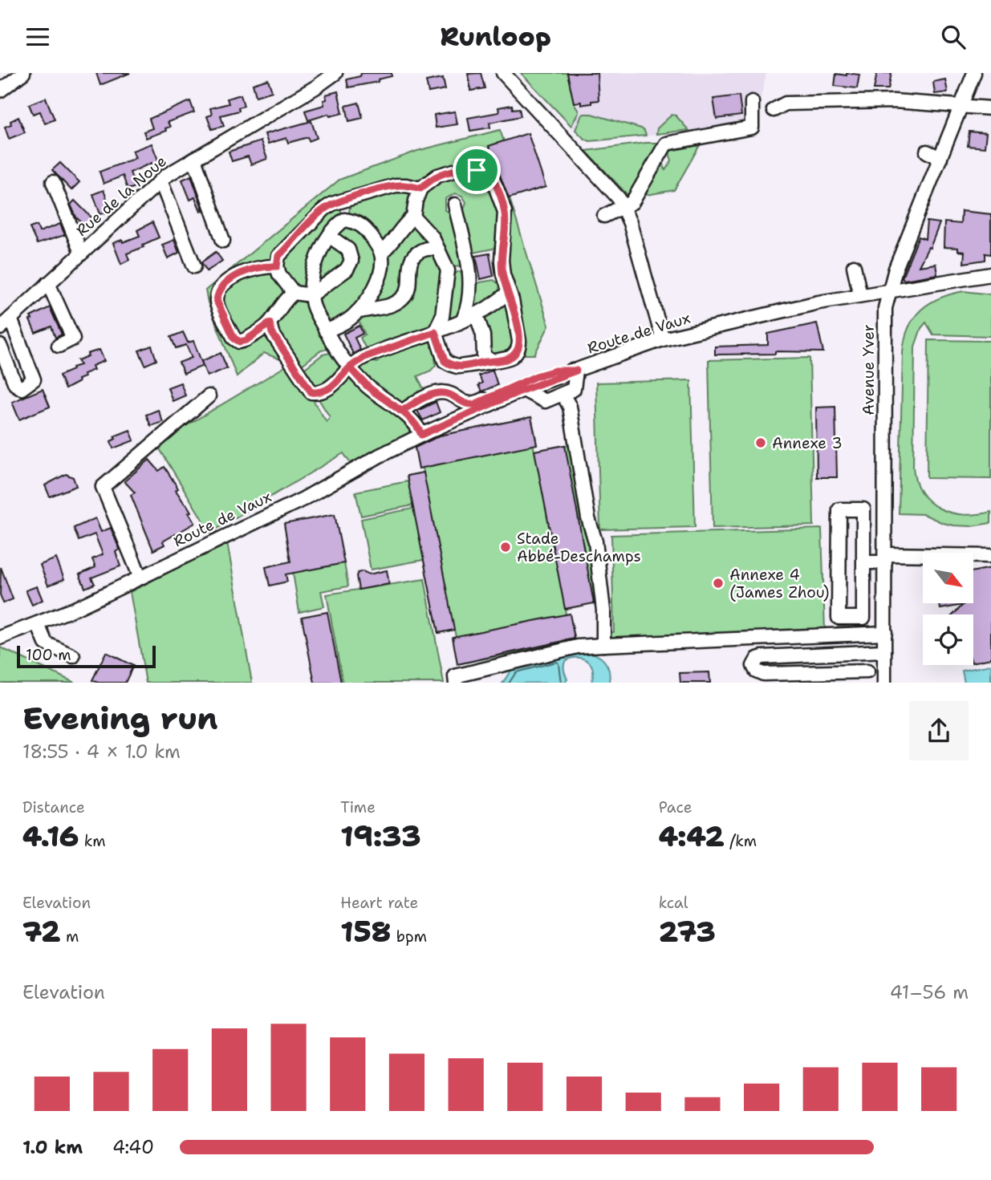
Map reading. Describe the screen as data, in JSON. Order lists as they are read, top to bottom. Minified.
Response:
{"streets":{"street":["Rue de la Noue","Route de Vaux","Avenue Yver"]},"crossings":[["Route de Vaux","Avenue Yver"]],"places":["Annexe 3","Stade Abbé-Deschamps","Annexe 4 (James Zhou)"],"scale_bar":"100 m","north":"bottom right","page":{"header":"Runloop","scale":"100 m","heading":["Evening run","18:55 · 4 × 1.0 km"],"stats":[["Distance","4.16 km"],["Time","19:33"],["Pace","4:42 /km"],["Elevation","72 m"],["Heart rate","158 bpm"],["kcal","273"]],"chart":["Elevation","41–56 m"],"list":[{"name":"1.0 km","note":"4:40"}]}}
